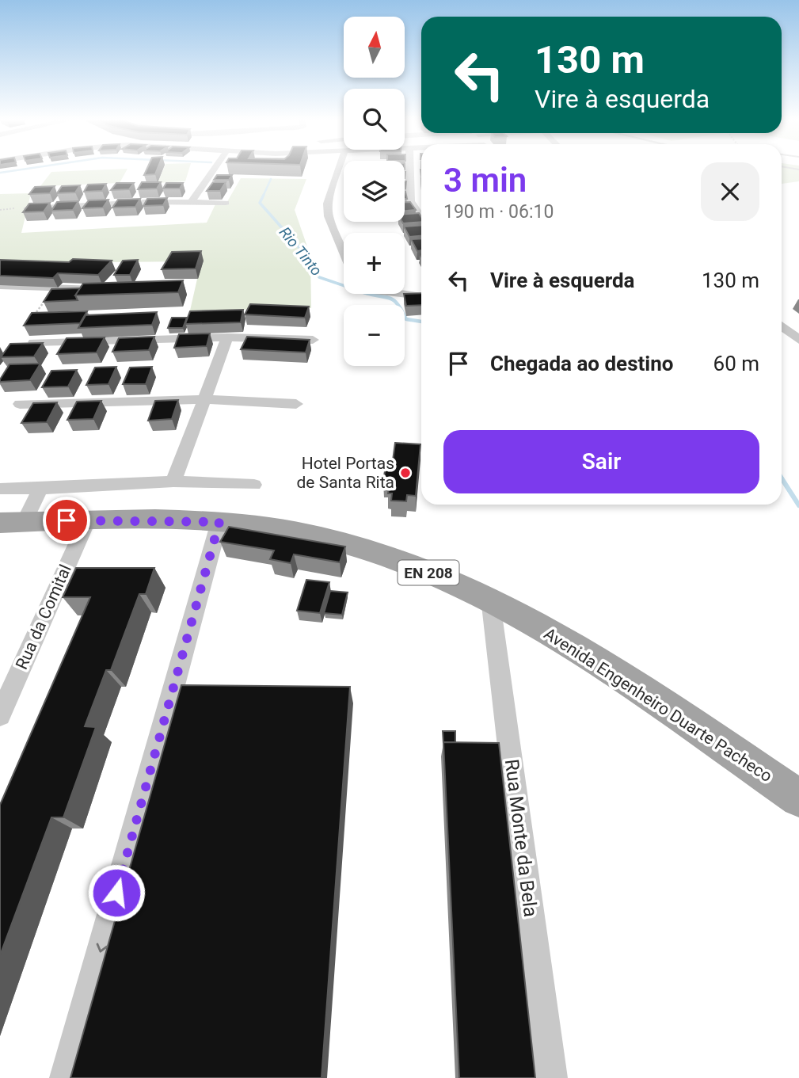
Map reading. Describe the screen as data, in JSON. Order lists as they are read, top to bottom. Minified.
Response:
{"streets":{"main road":["EN 208","Avenida Engenheiro Duarte Pacheco"],"street":["Rua da Comital","Rua Monte da Bela"]},"crossings":[["Rua da Comital","Avenida Engenheiro Duarte Pacheco"],["Avenida Engenheiro Duarte Pacheco","Rua Monte da Bela"]],"water":["Rio Tinto"],"places":["Hotel Portas de Santa Rita"],"north":"top","page":{"map_buttons":["+","−"],"turn":["130 m","Vire à esquerda"],"heading":["3 min","190 m · 06:10"],"list":[{"name":"Vire à esquerda","value":"130 m"},{"name":"Chegada ao destino","value":"60 m"}],"buttons":"Sair"}}
